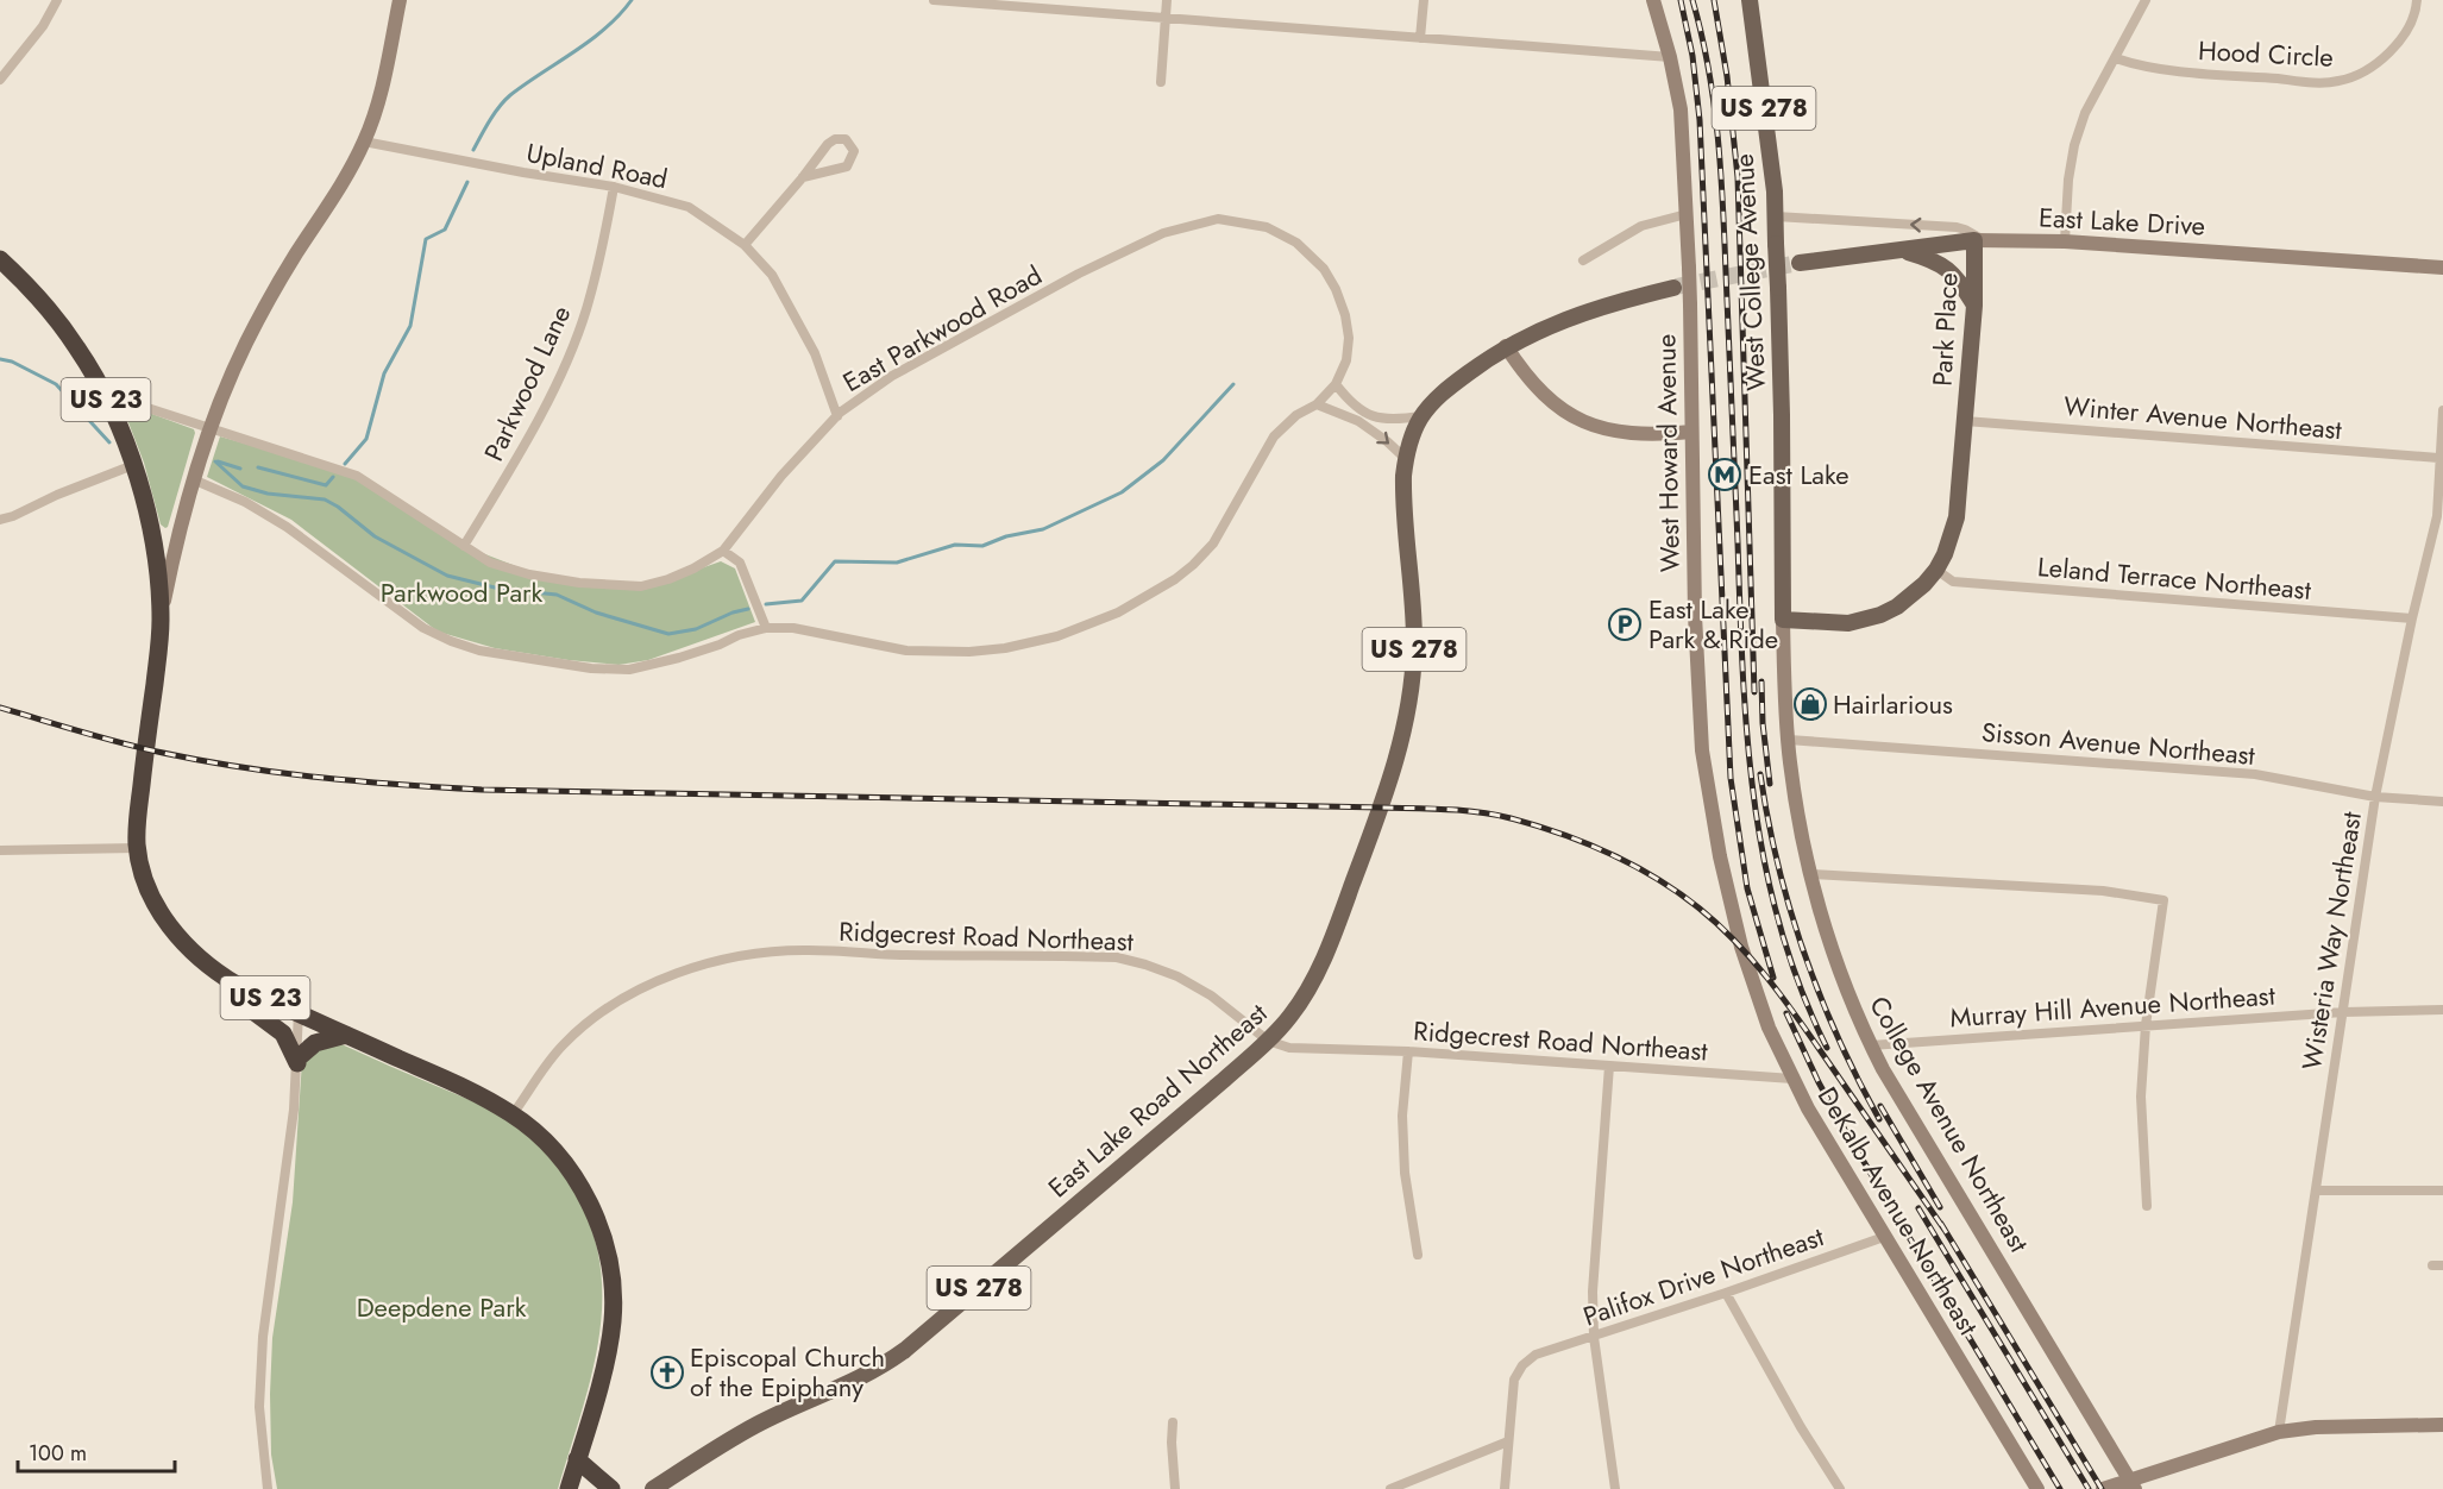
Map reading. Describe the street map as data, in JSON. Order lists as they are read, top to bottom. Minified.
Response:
{"streets":{"highway":["US 23"],"main road":["US 278","East Lake Drive","West College Avenue","Park Place","West Howard Avenue","East Lake Road Northeast","College Avenue Northeast","DeKalb Avenue Northeast"],"street":["Hood Circle","Upland Road","East Parkwood Road","Parkwood Lane","Winter Avenue Northeast","Leland Terrace Northeast","Sisson Avenue Northeast","Ridgecrest Road Northeast","Wisteria Way Northeast","Murray Hill Avenue Northeast","Palifox Drive Northeast"]},"crossings":[["Upland Road","East Parkwood Road"],["Upland Road","Parkwood Lane"],["East Lake Drive","Park Place"],["West College Avenue","College Avenue Northeast"],["East Parkwood Road","Parkwood Lane"],["East Parkwood Road","US 23"],["Park Place","Winter Avenue Northeast"],["Park Place","Leland Terrace Northeast"],["Park Place","College Avenue Northeast"],["US 23","Ridgecrest Road Northeast"],["Winter Avenue Northeast","Wisteria Way Northeast"],["West Howard Avenue","DeKalb Avenue Northeast"],["Leland Terrace Northeast","Wisteria Way Northeast"],["Sisson Avenue Northeast","Wisteria Way Northeast"],["Sisson Avenue Northeast","College Avenue Northeast"],["Ridgecrest Road Northeast","East Lake Road Northeast"],["Ridgecrest Road Northeast","DeKalb Avenue Northeast"],["Wisteria Way Northeast","Murray Hill Avenue Northeast"],["Murray Hill Avenue Northeast","College Avenue Northeast"],["DeKalb Avenue Northeast","Palifox Drive Northeast"]],"parks":["Parkwood Park","Deepdene Park"],"places":{"metro station":["East Lake"],"parking":["East Lake Park & Ride"],"shop":["Hairlarious"],"church":["Episcopal Church of the Epiphany"]},"scale_bar":"100 m"}
